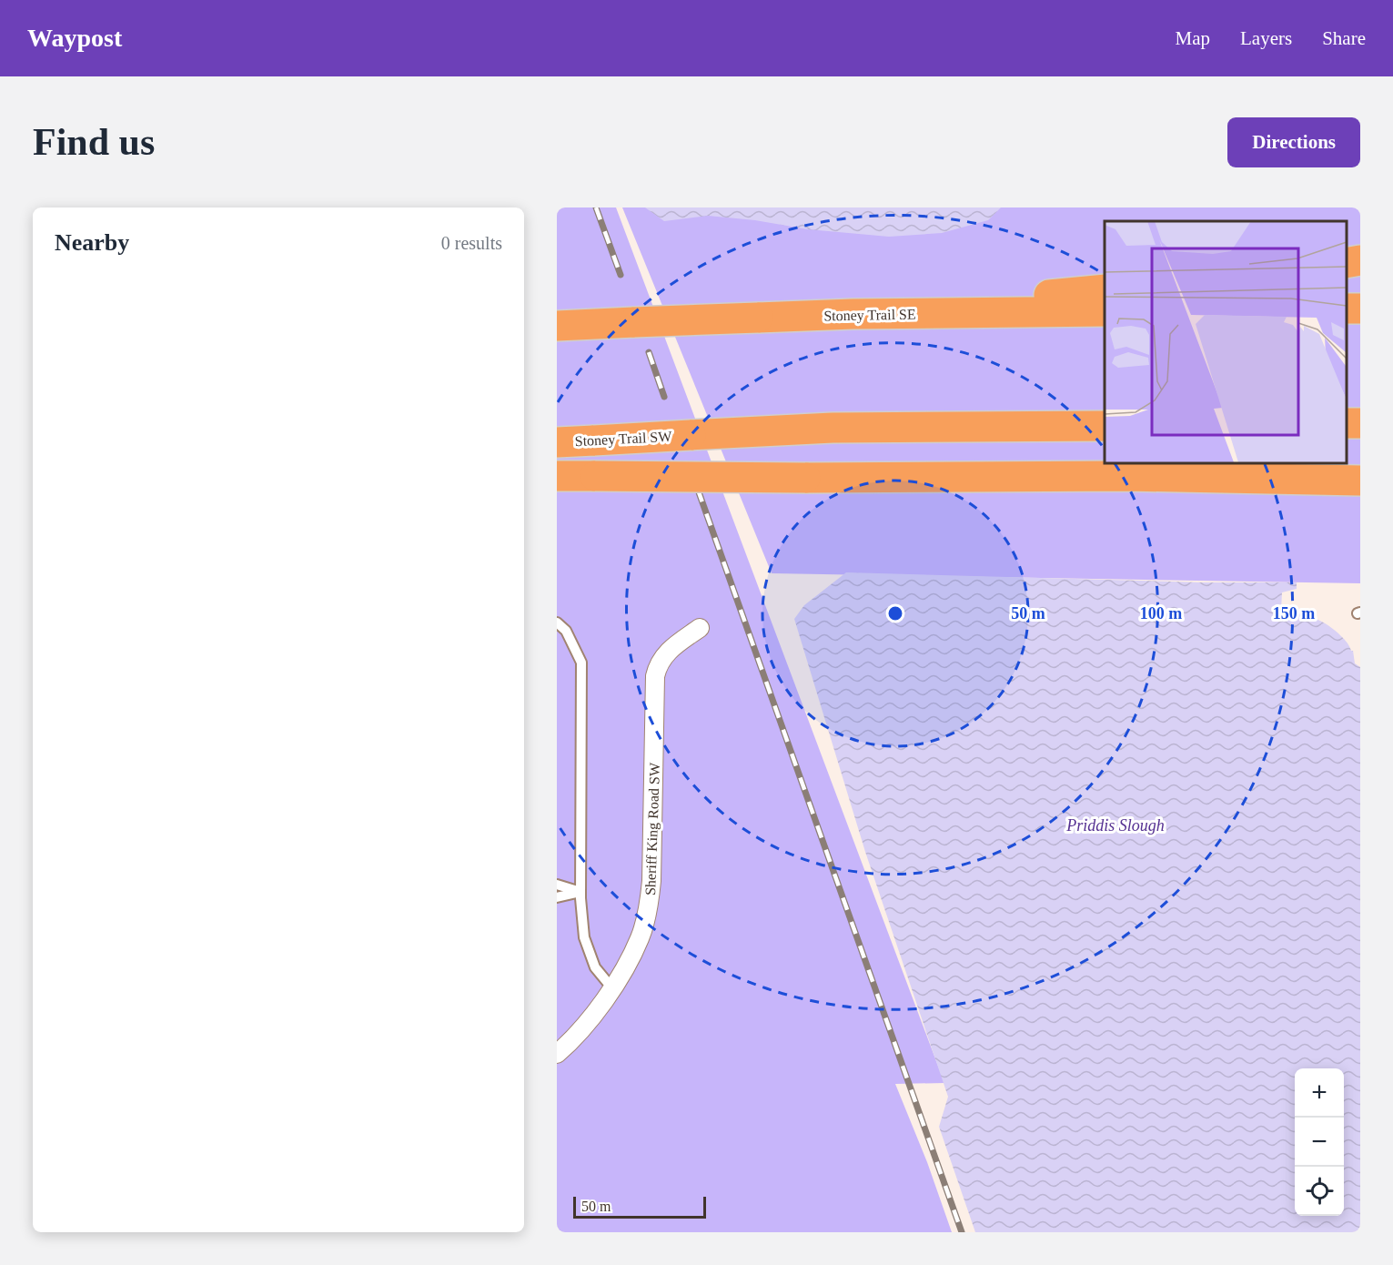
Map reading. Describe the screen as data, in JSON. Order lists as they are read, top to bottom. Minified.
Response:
{"streets":{"highway":["Stoney Trail SE","Stoney Trail SW"],"street":["Sheriff King Road SW"]},"water":["Priddis Slough"],"scale_bar":"50 m","page":{"header":"Waypost","nav":["Map","Layers","Share"],"buttons":"Directions","title":"Find us","heading":["Nearby","0 results"],"map_buttons":["+","−"],"scale":"50 m"},"rings":["50 m","100 m","150 m"]}
